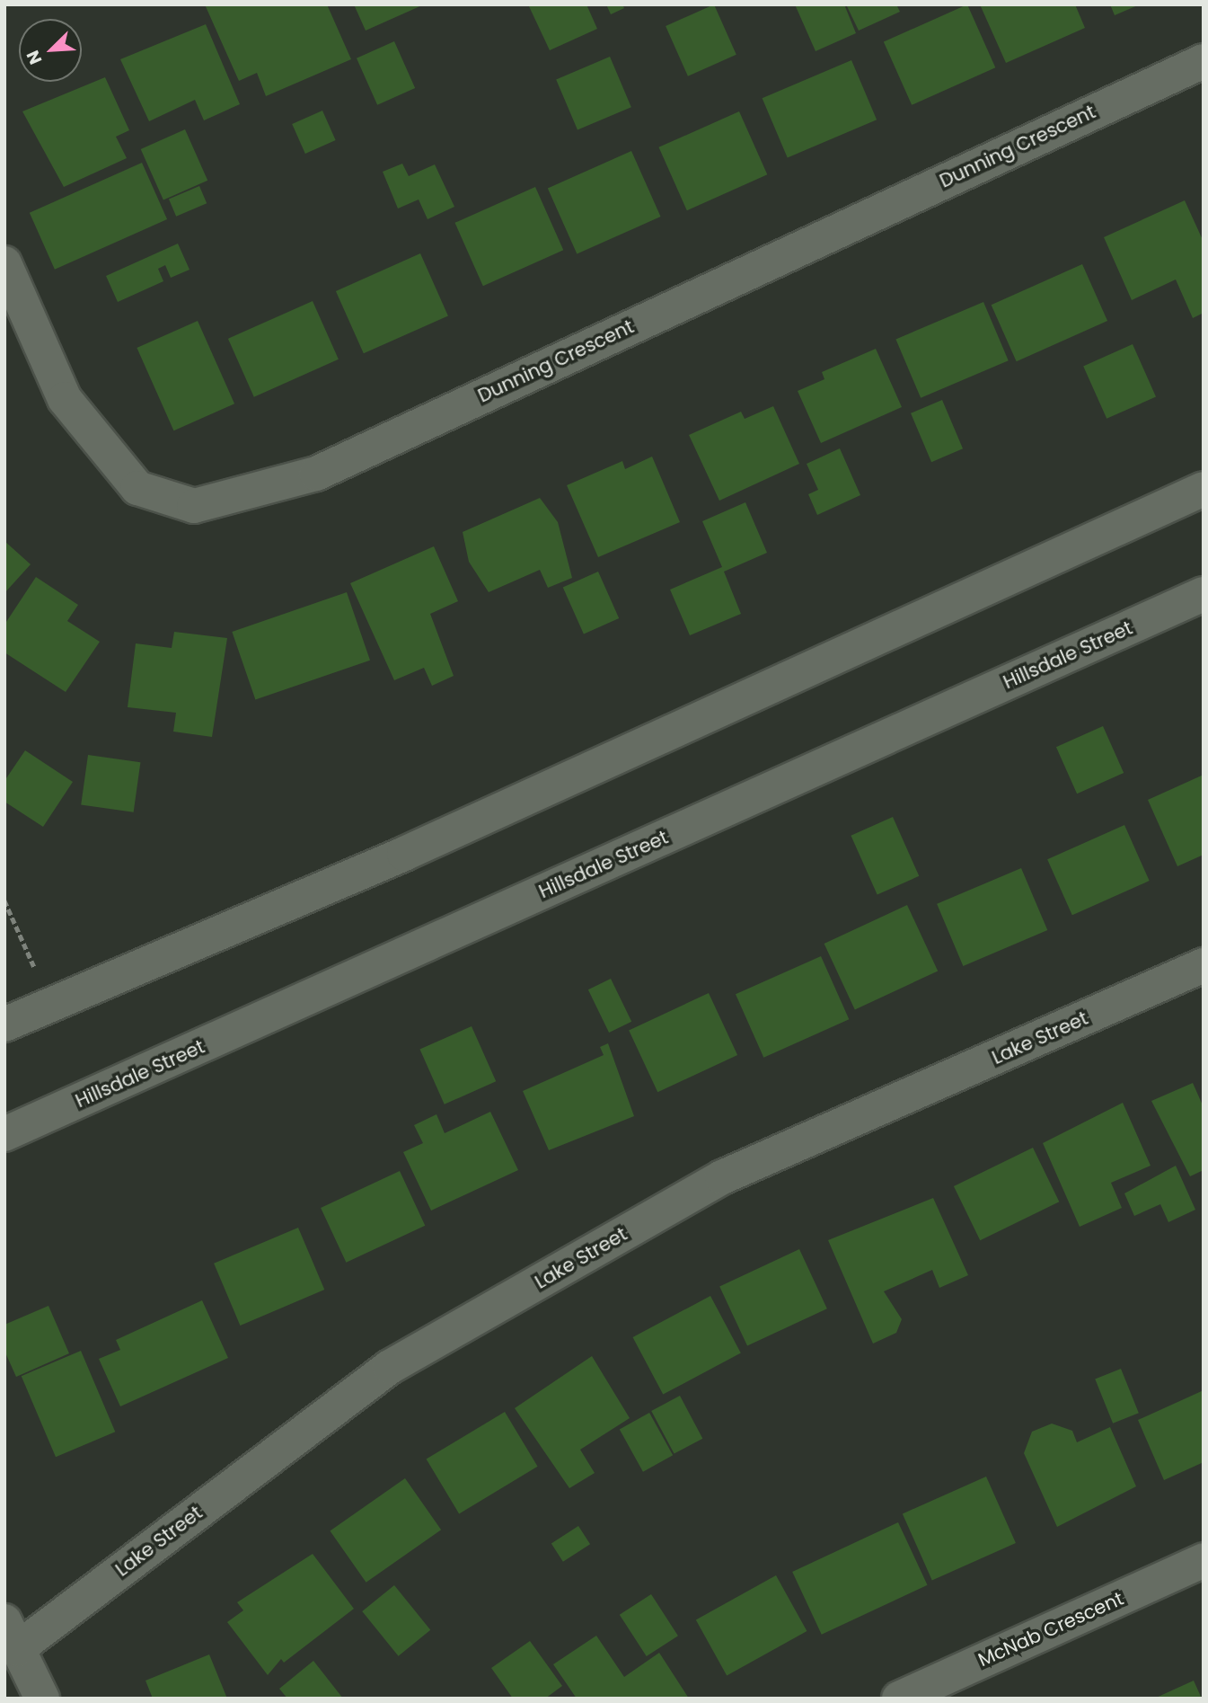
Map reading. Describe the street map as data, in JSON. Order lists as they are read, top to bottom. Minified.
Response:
{"streets":{"street":["Dunning Crescent","Hillsdale Street","Lake Street","McNab Crescent"]},"north":"bottom left"}
